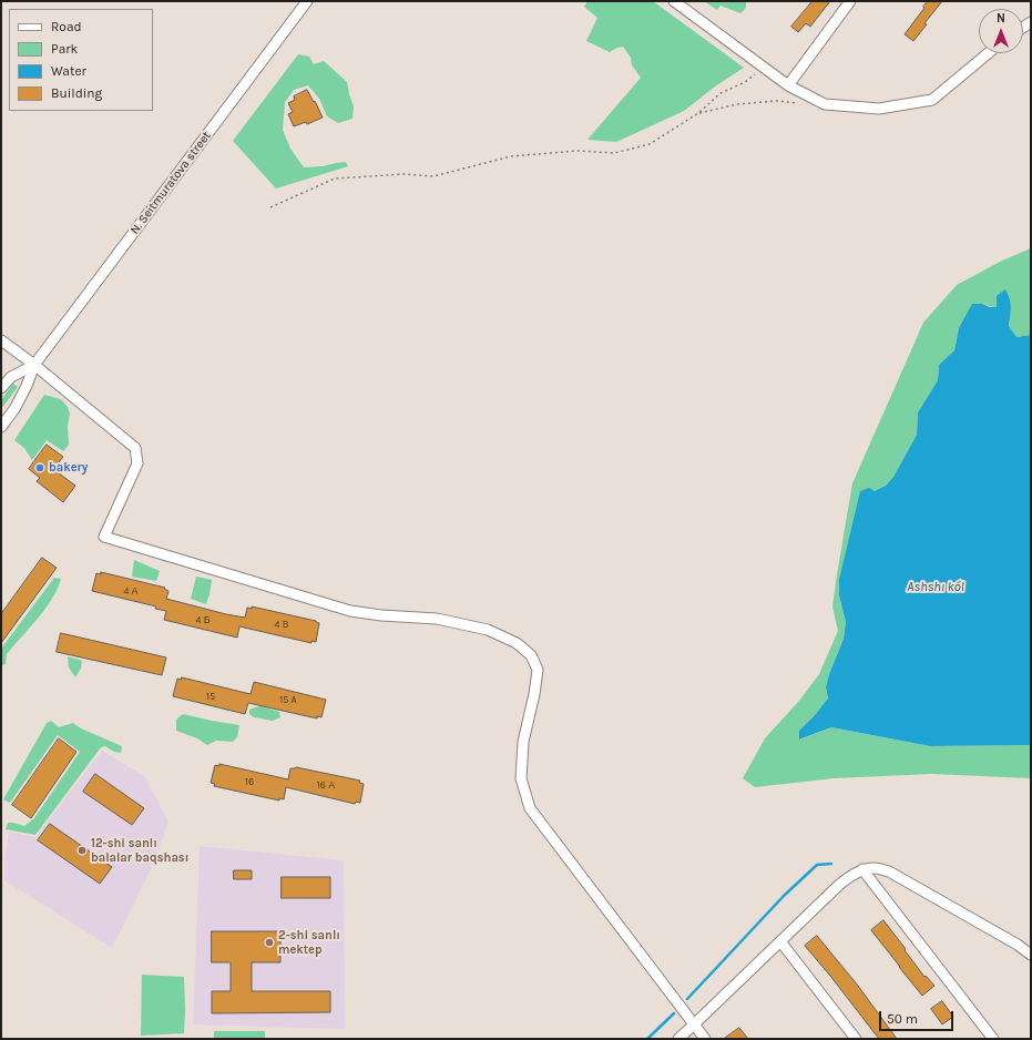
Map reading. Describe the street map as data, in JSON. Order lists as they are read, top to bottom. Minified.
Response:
{"streets":{"street":["N. Seitmuratova street"]},"water":["Ashshı kól"],"places":["bakery","12-shi sanlı balalar baqshası","2-shi sanlı mektep"],"house_numbers":["4 А","4 Б","4 B","15","15 A","16","16 А"],"legend":["Road","Park","Water","Building"],"scale_bar":"50 m","north":"top"}
